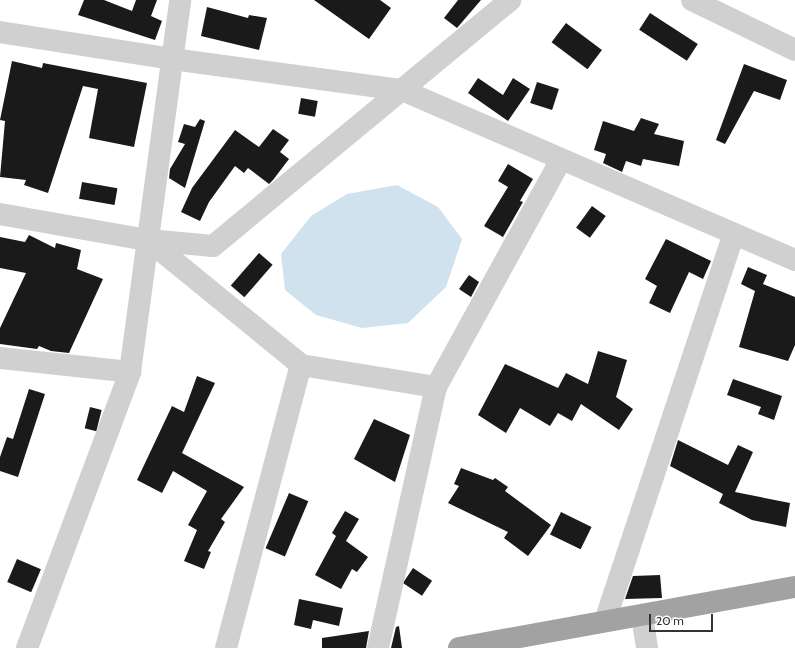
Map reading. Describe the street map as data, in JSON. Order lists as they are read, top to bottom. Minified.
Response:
{"scale_bar":"20 m"}
